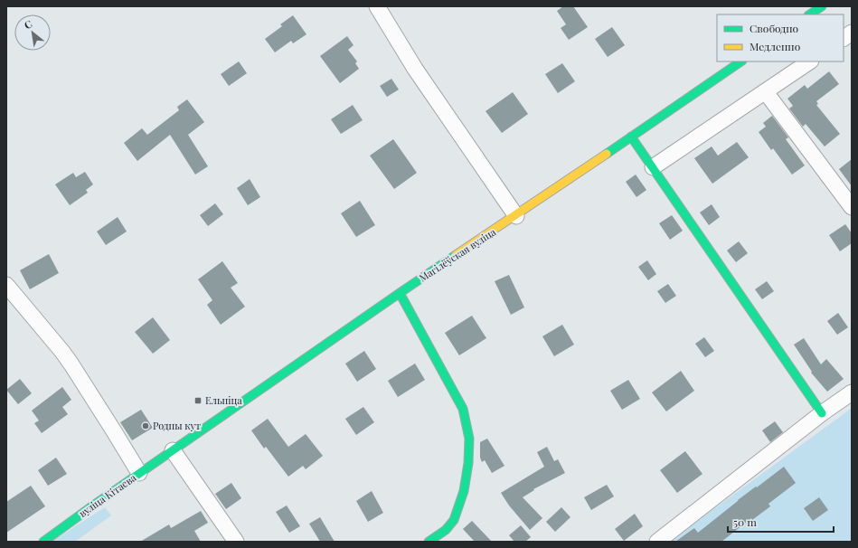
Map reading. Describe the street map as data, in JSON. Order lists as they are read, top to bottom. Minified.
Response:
{"streets":{"main road":["Магілёўская вуліца","вуліца Кітаева"]},"crossings":[["Магілёўская вуліца","вуліца Кітаева"]],"places":{"transit":["Ельніца"],"other":["Родны кут"]},"legend":["Свободно","Медленно"],"scale_bar":"50 m","north":"top left"}
